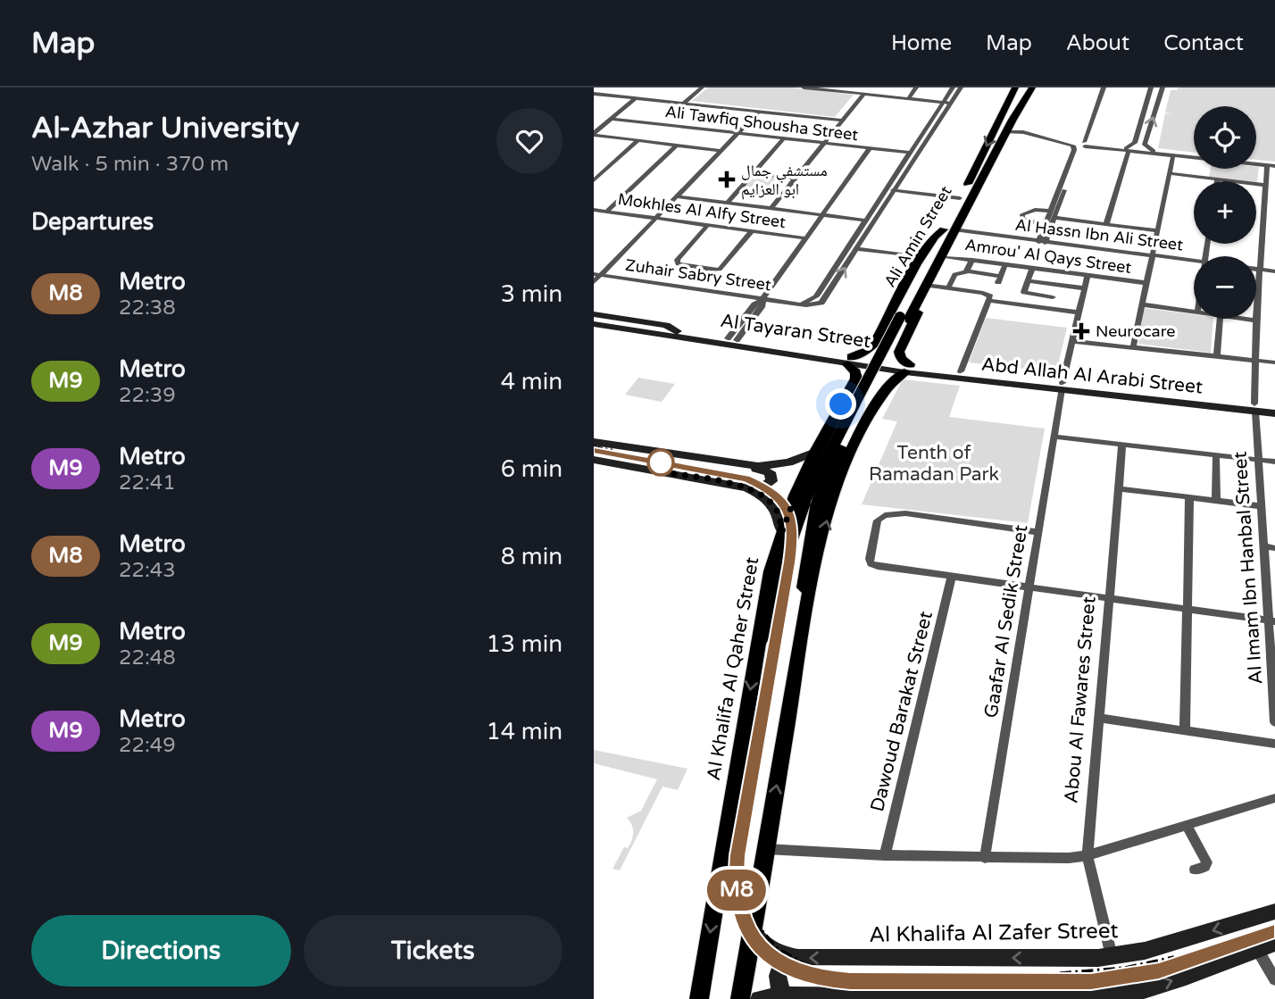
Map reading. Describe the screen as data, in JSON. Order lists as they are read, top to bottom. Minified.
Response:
{"streets":{"main road":["Ali Amin Street","Al Tayaran Street","Abd Allah Al Arabi Street","Al Khalifa Al Qaher Street","Al Khalifa Al Zafer Street"],"street":["Ali Tawfiq Shousha Street","Mokhles Al Alfy Street","Al Hassn Ibn Ali Street","Amrou' Al Qays Street","Zuhair Sabry Street","Al Imam Ibn Hanbal Street","Gaafar Al Sedik Street","Abou Al Fawares Street","Dawoud Barakat Street"]},"crossings":[["Al Hassn Ibn Ali Street","Ali Amin Street"],["Al Hassn Ibn Ali Street","Al Imam Ibn Hanbal Street"],["Ali Amin Street","Amrou' Al Qays Street"],["Ali Amin Street","Al Tayaran Street"],["Ali Amin Street","Al Khalifa Al Qaher Street"],["Amrou' Al Qays Street","Gaafar Al Sedik Street"],["Al Tayaran Street","Abd Allah Al Arabi Street"],["Al Tayaran Street","Al Khalifa Al Qaher Street"],["Abd Allah Al Arabi Street","Al Imam Ibn Hanbal Street"],["Abd Allah Al Arabi Street","Gaafar Al Sedik Street"],["Abou Al Fawares Street","Al Khalifa Al Zafer Street"]],"parks":["Tenth of Ramadan Park"],"places":{"health":["مستشفي جمال ابو العزايم","Neurocare"]},"lines":["metro line M8"],"page":{"header":"Map","nav":["Home","Map","About","Contact"],"heading":[["Al-Azhar University","Walk · 5 min · 370 m"],"Departures"],"on_map":"M8","map_buttons":["+","−"],"list":[{"mark":"M8","name":"Metro","note":"22:38","value":"3 min"},{"mark":"M9","name":"Metro","note":"22:39","value":"4 min"},{"mark":"M9","name":"Metro","note":"22:41","value":"6 min"},{"mark":"M8","name":"Metro","note":"22:43","value":"8 min"},{"mark":"M9","name":"Metro","note":"22:48","value":"13 min"},{"mark":"M9","name":"Metro","note":"22:49","value":"14 min"}],"buttons":["Directions","Tickets"]}}
